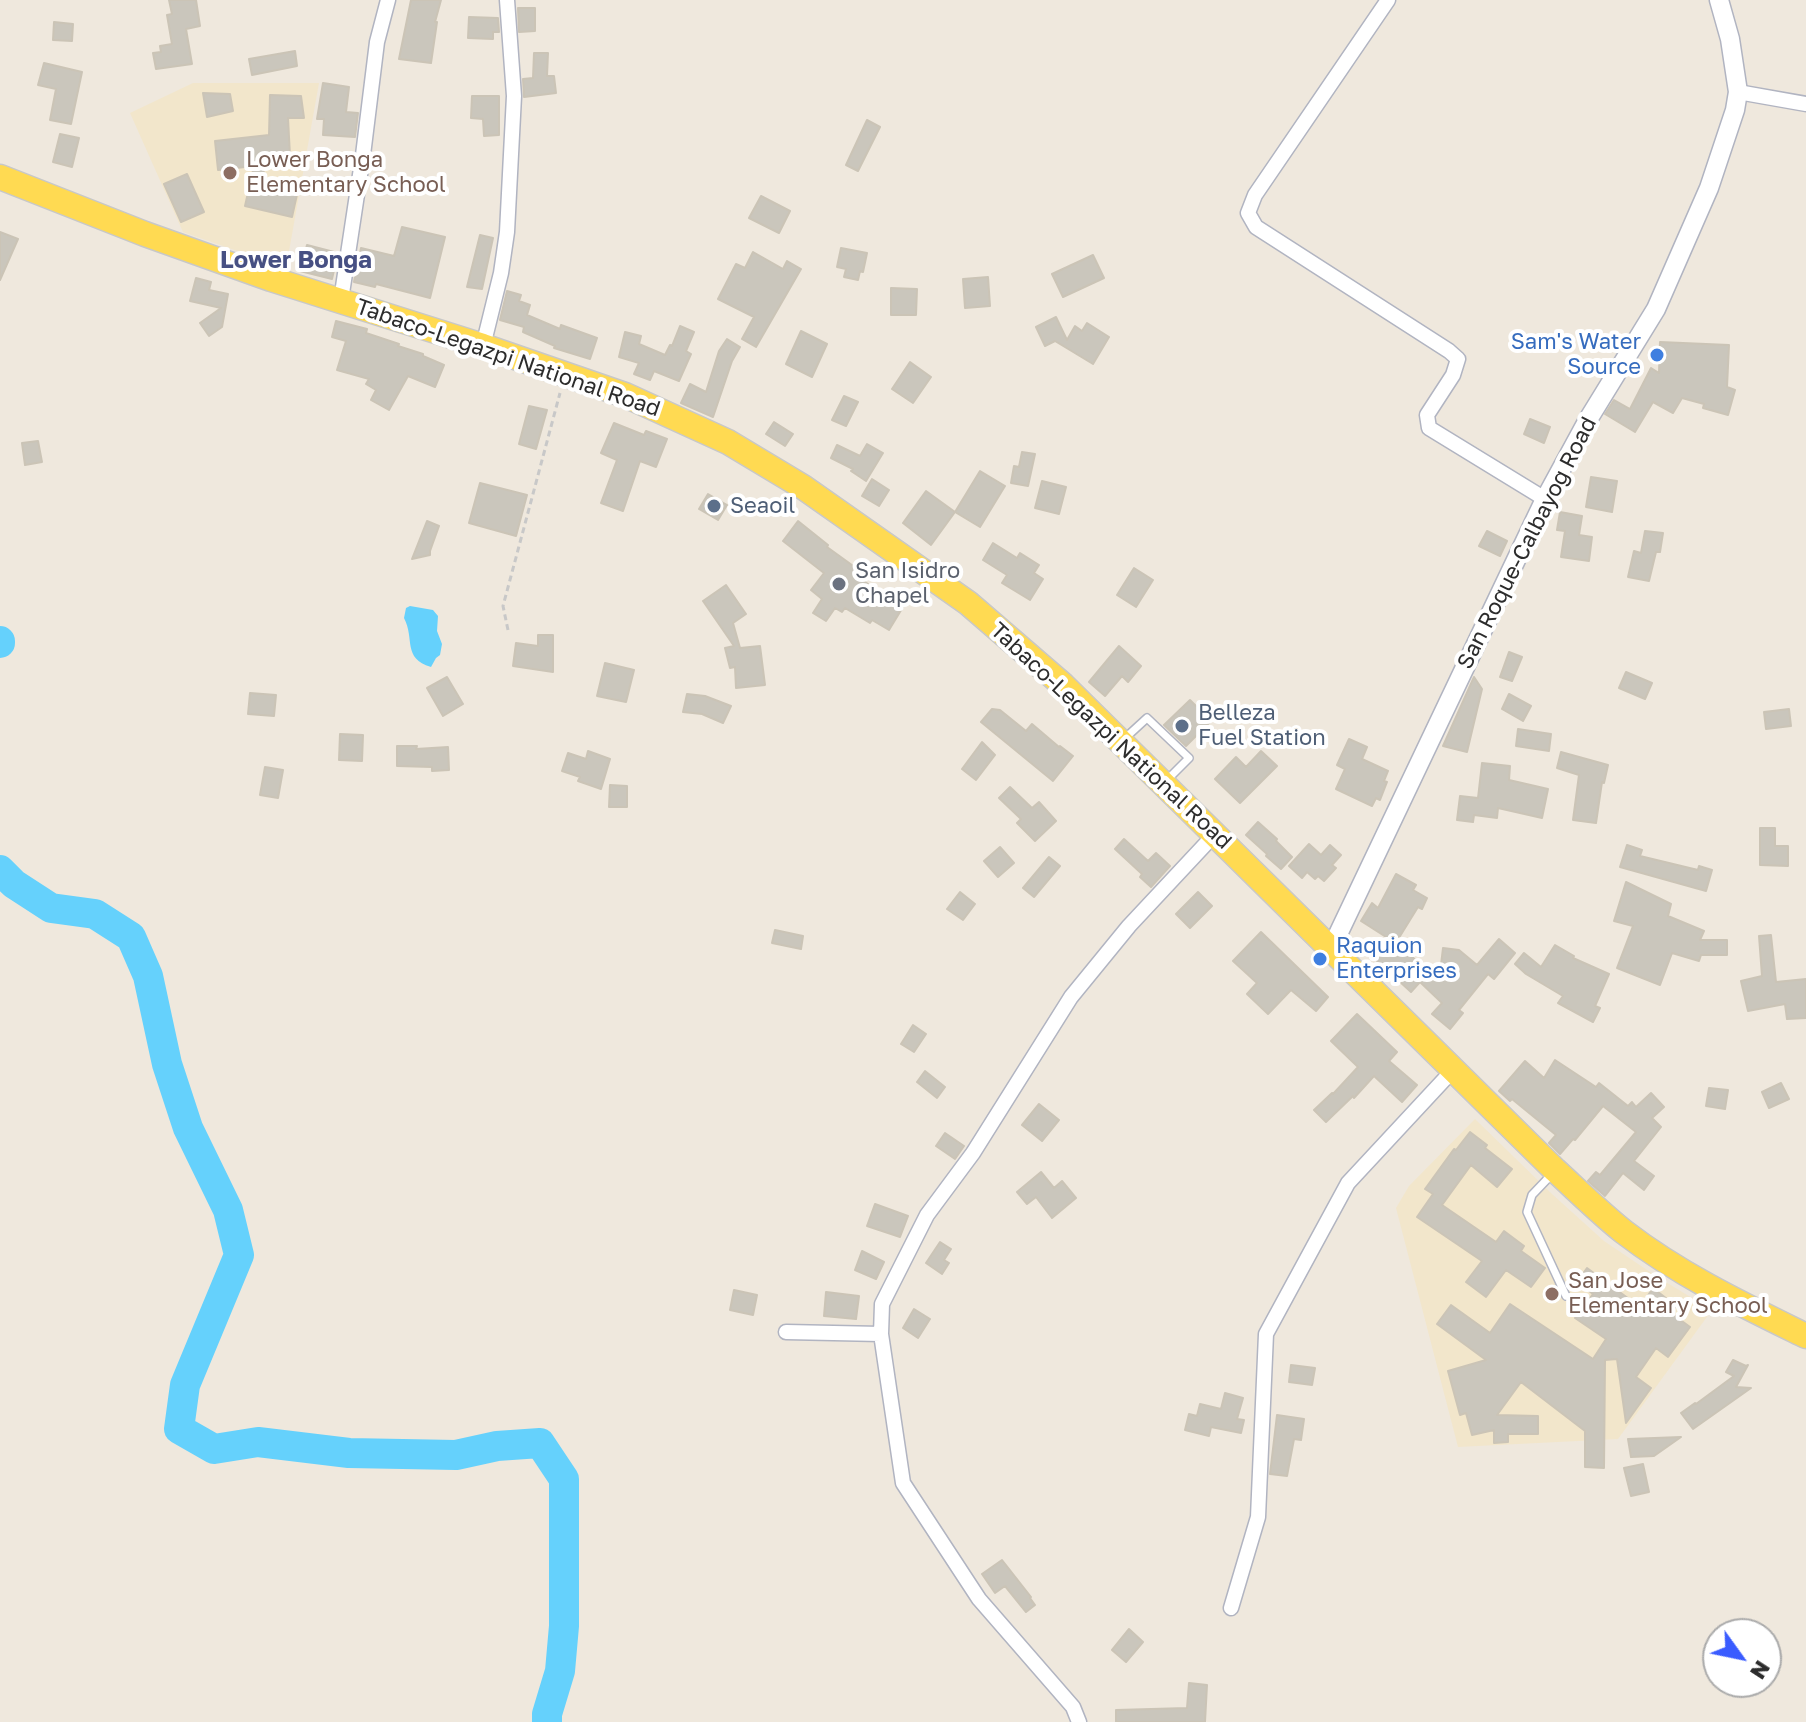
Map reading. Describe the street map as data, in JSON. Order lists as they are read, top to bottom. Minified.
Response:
{"streets":{"main road":["Tabaco-Legazpi National Road"],"street":["San Roque-Calbayog Road"]},"crossings":[["Tabaco-Legazpi National Road","San Roque-Calbayog Road"]],"districts":["Lower Bonga"],"places":["Lower Bonga Elementary School","Sam's Water Source","Seaoil","San Isidro Chapel","Belleza Fuel Station","Raquion Enterprises","San Jose Elementary School"],"north":"bottom right"}
